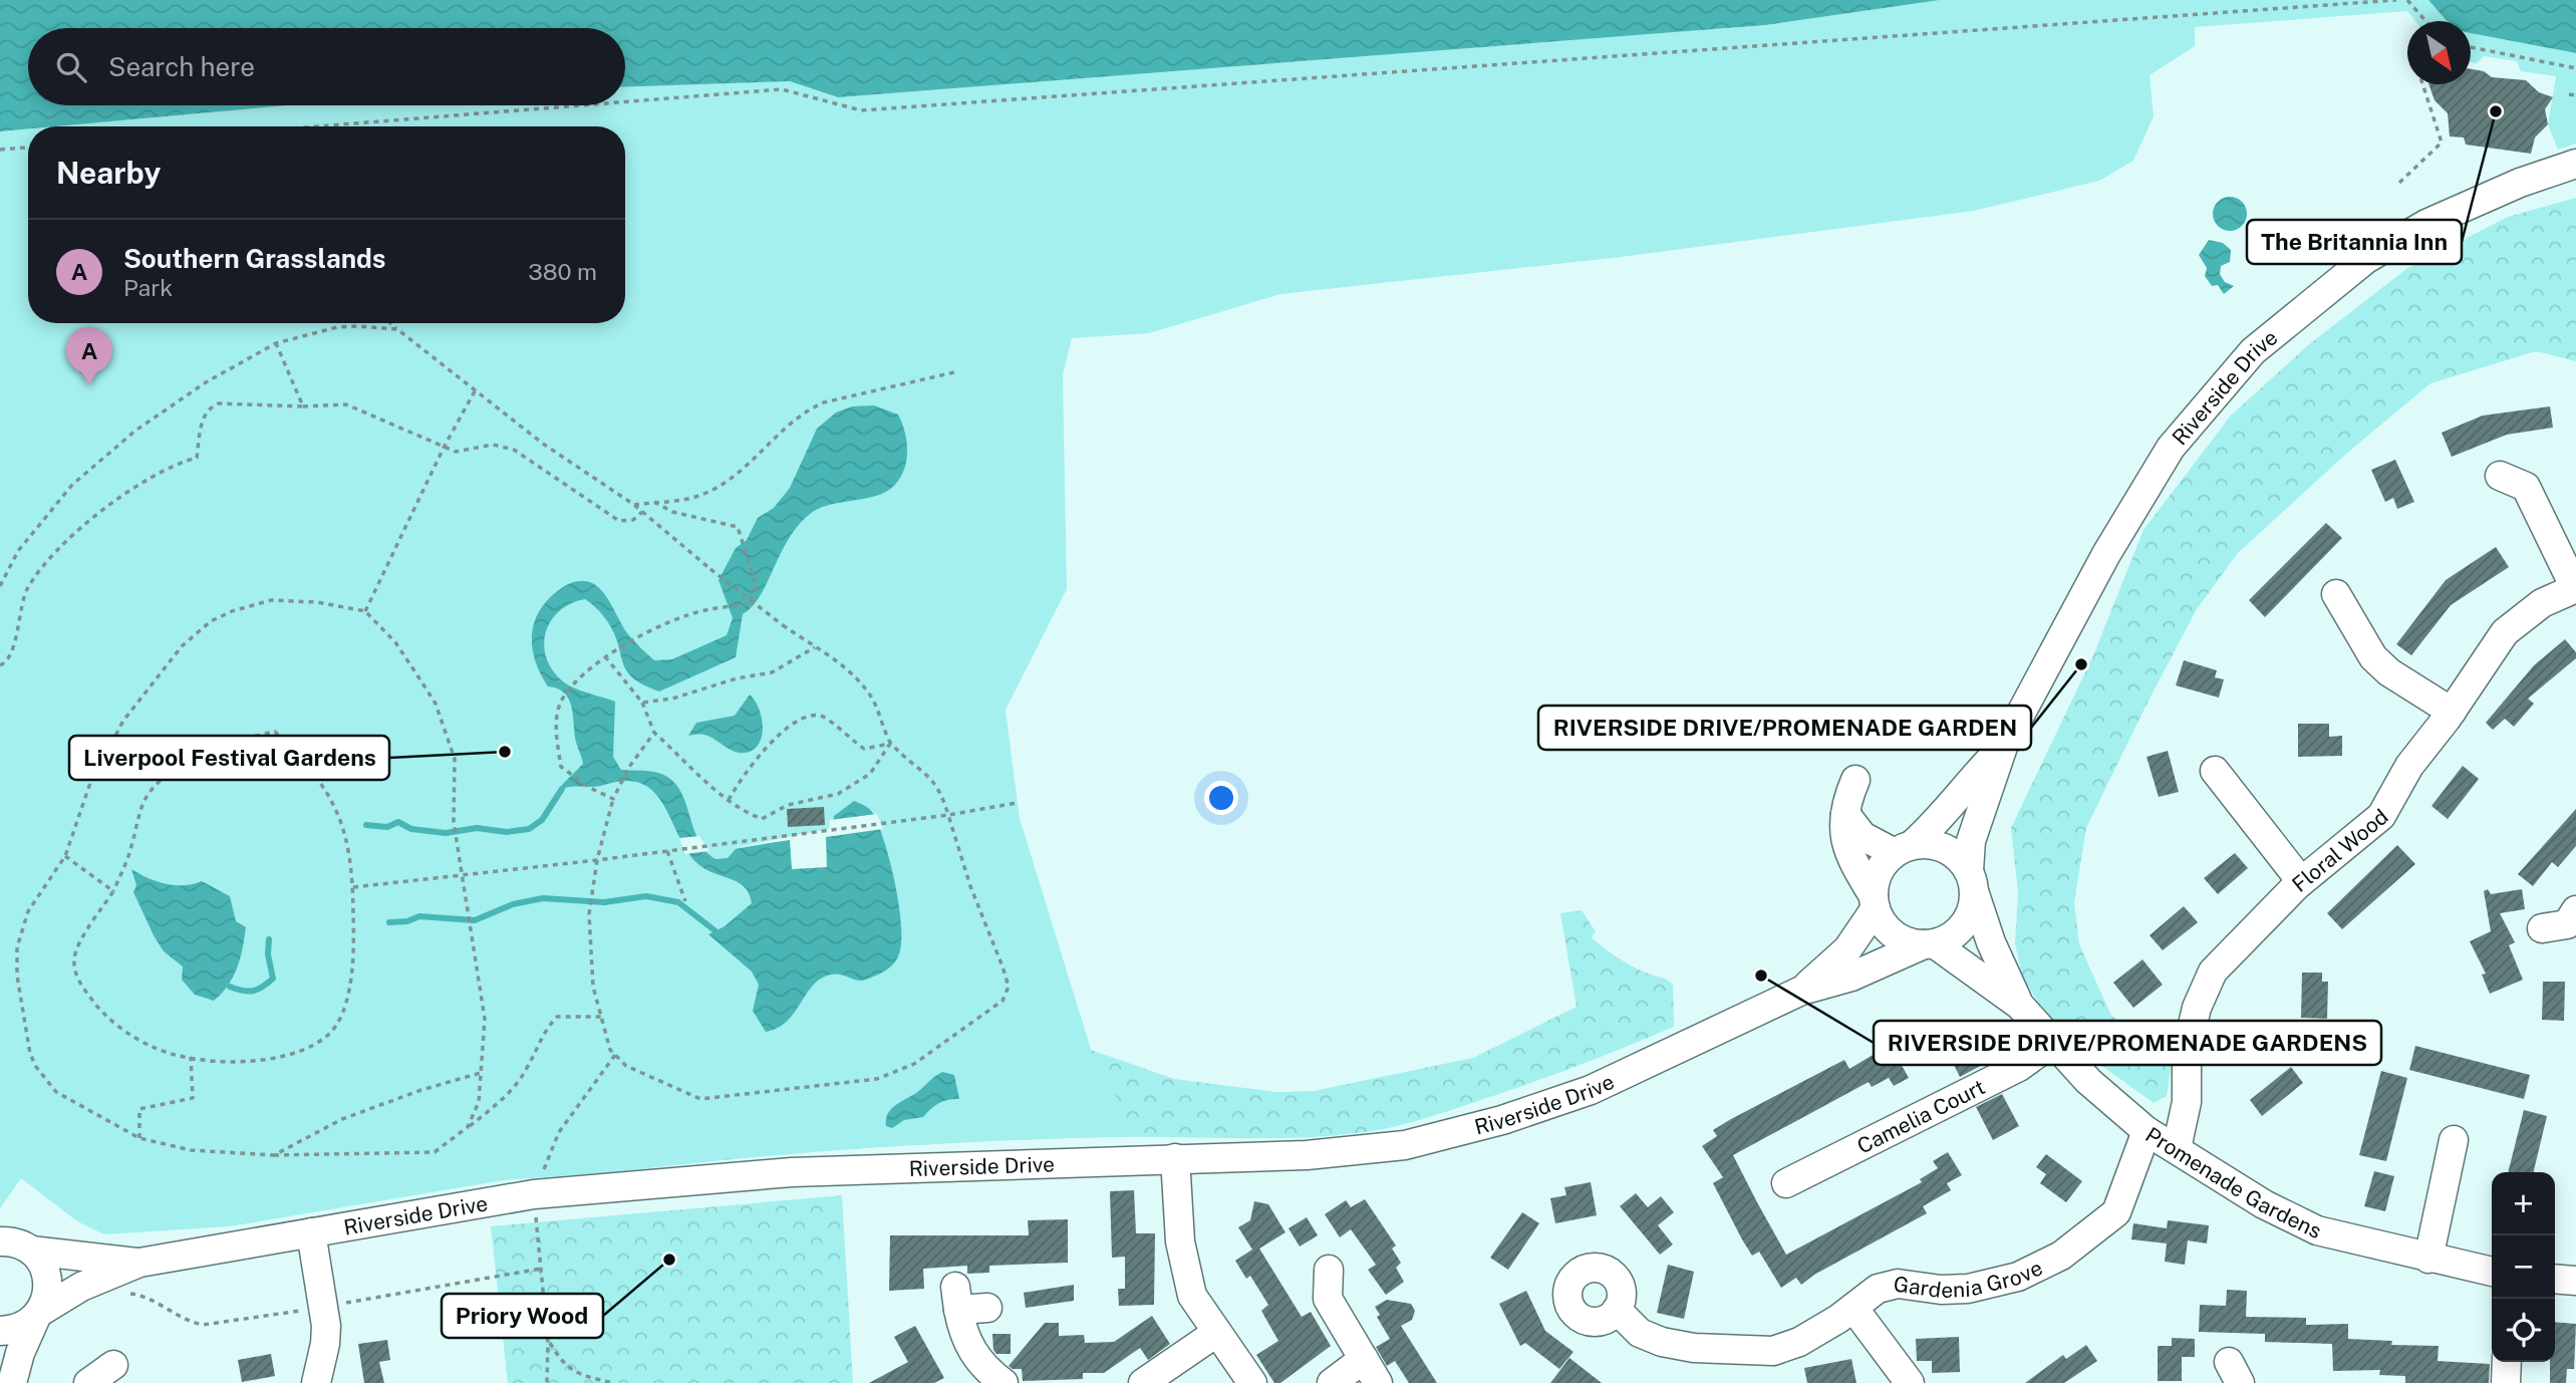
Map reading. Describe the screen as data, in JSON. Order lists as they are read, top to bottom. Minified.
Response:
{"streets":{"street":["Riverside Drive","Floral Wood","Camelia Court","Promenade Gardens","Gardenia Grove"]},"crossings":[["Riverside Drive","Promenade Gardens"],["Floral Wood","Promenade Gardens"],["Camelia Court","Promenade Gardens"],["Promenade Gardens","Gardenia Grove"]],"places":["The Britannia Inn","RIVERSIDE DRIVE/PROMENADE GARDEN","Liverpool Festival Gardens","RIVERSIDE DRIVE/PROMENADE GARDENS","Priory Wood"],"north":"bottom right","page":{"search":"Search here","heading":"Nearby","list":[{"mark":"A","name":"Southern Grasslands","note":"Park","value":"380 m"}],"pins":"A","map_buttons":["+","−"]}}
